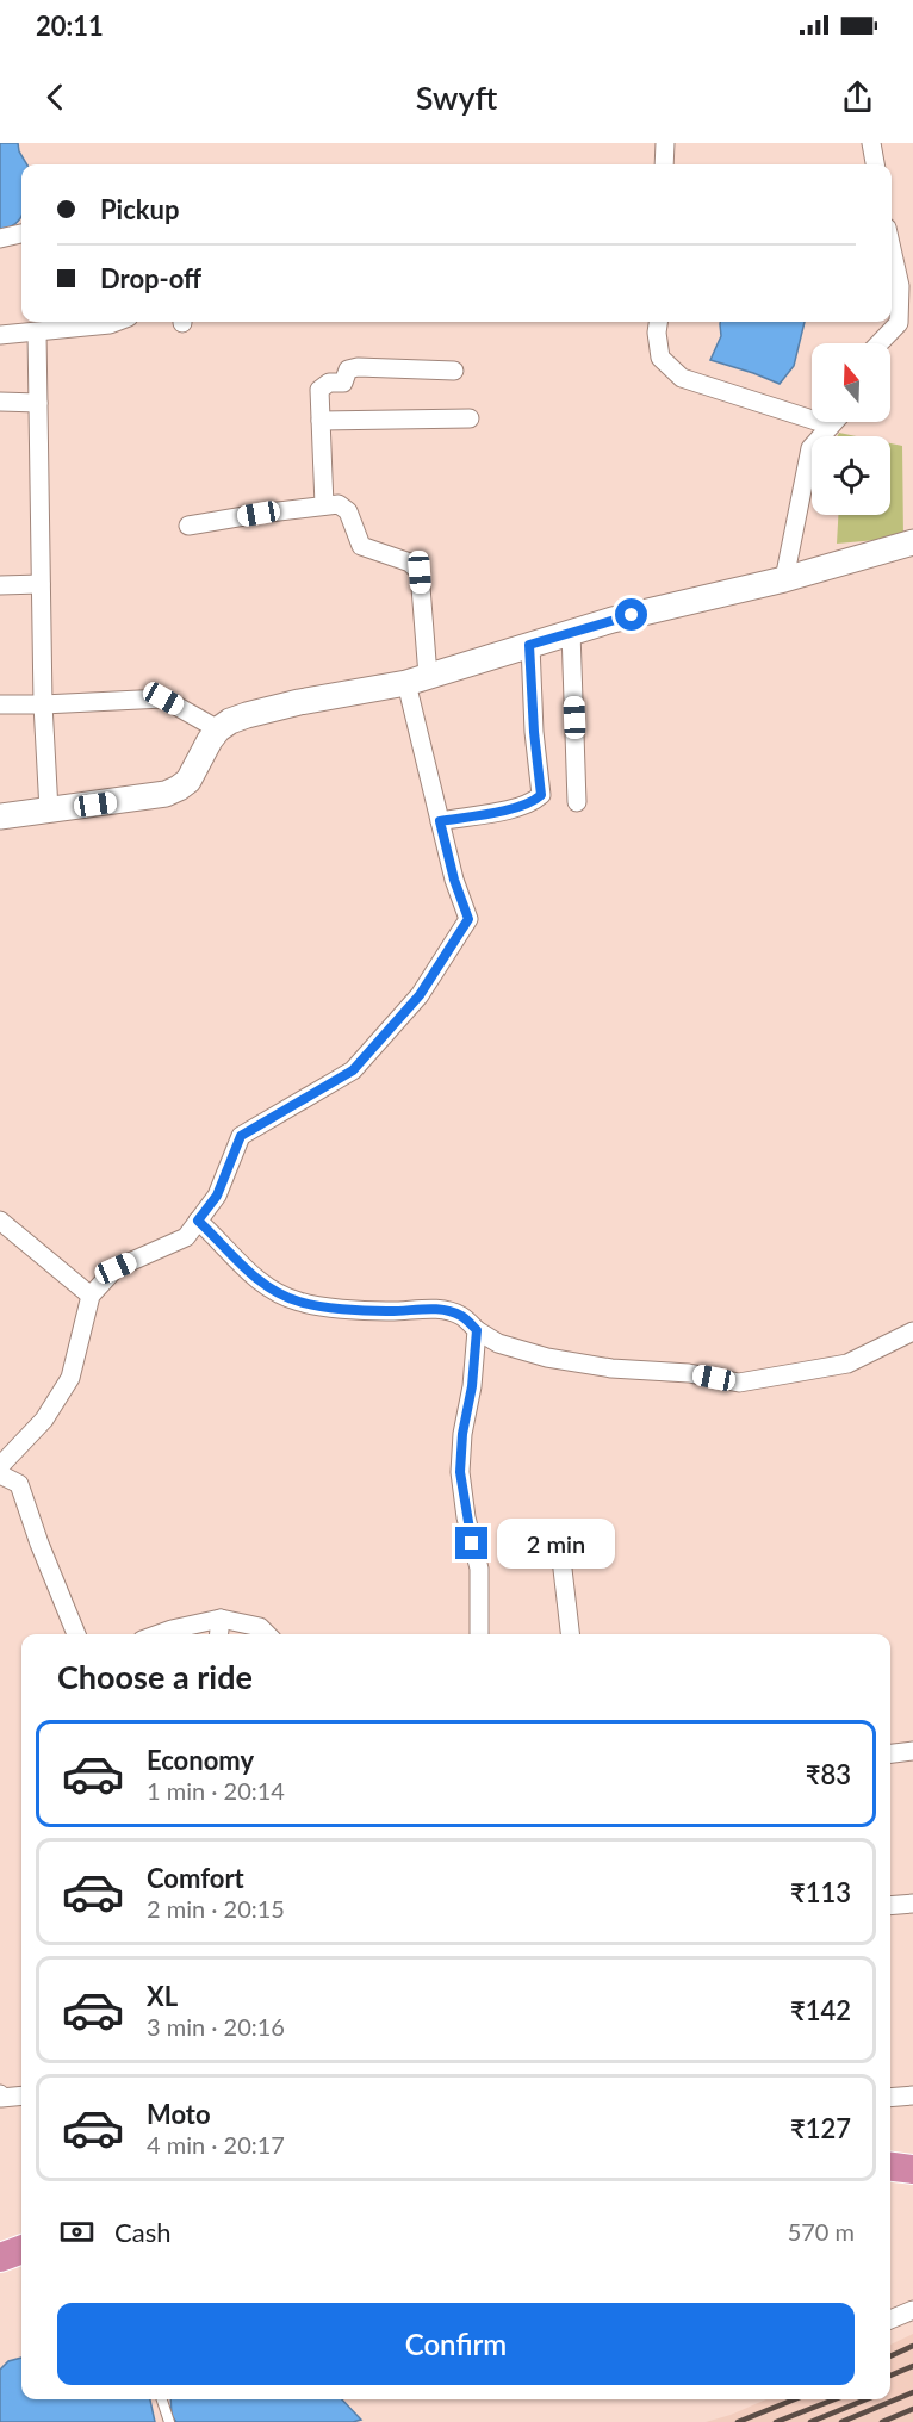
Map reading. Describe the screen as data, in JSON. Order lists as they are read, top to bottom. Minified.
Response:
{"north":"top","page":{"status":"20:11","header":"Swyft","banner":["Pickup","Drop-off"],"bubble":"2 min","heading":"Choose a ride","list":[{"name":"Economy","note":"1 min · 20:14","value":"₹83"},{"name":"Comfort","note":"2 min · 20:15","value":"₹113"},{"name":"XL","note":"3 min · 20:16","value":"₹142"},{"name":"Moto","note":"4 min · 20:17","value":"₹127"}],"pay":["Cash","570 m"],"buttons":"Confirm"}}
